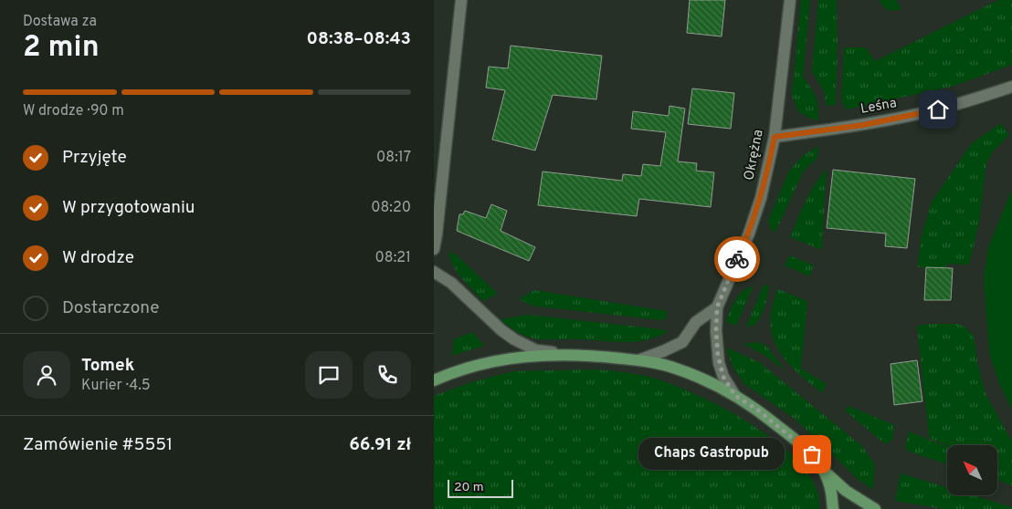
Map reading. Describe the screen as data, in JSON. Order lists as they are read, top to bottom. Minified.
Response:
{"streets":{"street":["Leśna","Okrężna"]},"crossings":[["Leśna","Okrężna"]],"places":["Chaps Gastropub"],"scale_bar":"20 m","north":"top left","page":{"heading":["2 min","Dostawa za","08:38–08:43"],"panel":["Tomek","Kurier · 4.5","Zamówienie #5551","66.91 zł"],"bar":"W drodze · 90 m","list":[["Przyjęte","08:17"],["W przygotowaniu","08:20"],["W drodze","08:21"],"Dostarczone"],"bubble":"Chaps Gastropub","scale":"20 m"}}
